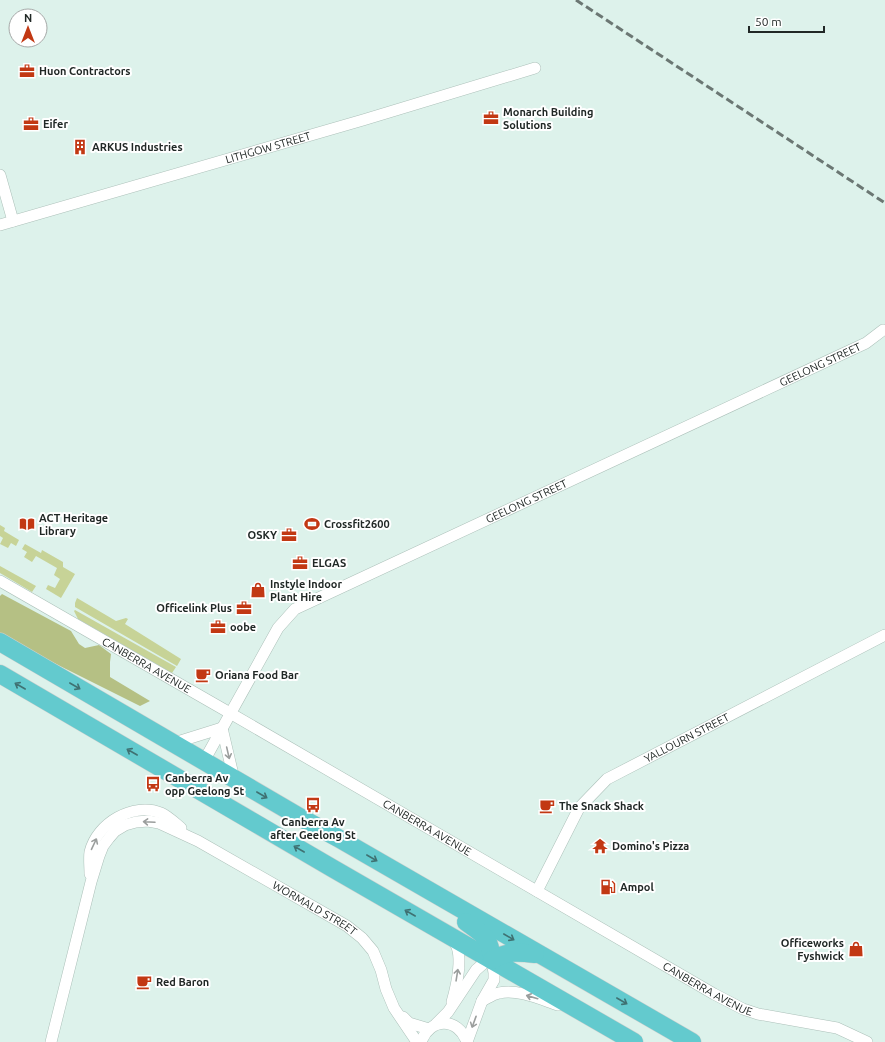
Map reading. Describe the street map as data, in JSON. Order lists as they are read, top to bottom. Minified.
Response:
{"streets":{"street":["LITHGOW STREET","GEELONG STREET","CANBERRA AVENUE","YALLOURN STREET","WORMALD STREET"]},"crossings":[["GEELONG STREET","CANBERRA AVENUE"],["CANBERRA AVENUE","YALLOURN STREET"]],"places":{"office":["Huon Contractors","Monarch Building Solutions","Eifer","OSKY","ELGAS","Officelink Plus","oobe"],"building":["ARKUS Industries"],"library":["ACT Heritage Library"],"sports":["Crossfit2600"],"shop":["Instyle Indoor Plant Hire","Officeworks Fyshwick"],"cafe":["Oriana Food Bar","The Snack Shack","Red Baron"],"bus stop":["Canberra Av opp Geelong St","Canberra Av after Geelong St"],"temple":["Domino's Pizza"],"fuel station":["Ampol"]},"scale_bar":"50 m","north":"top"}
